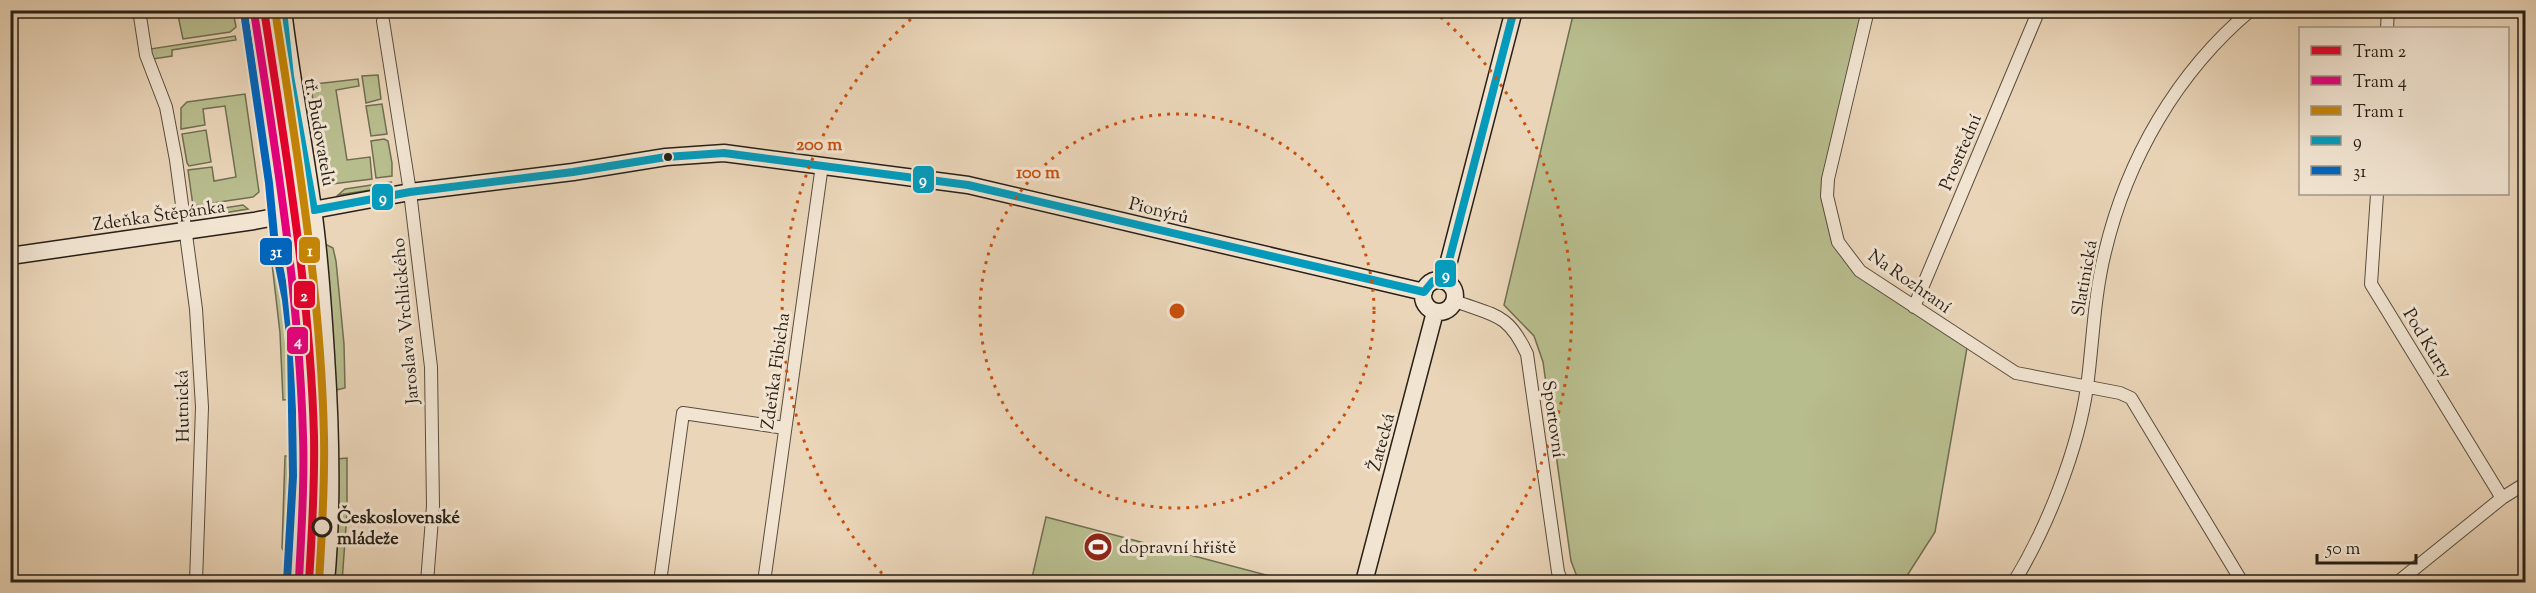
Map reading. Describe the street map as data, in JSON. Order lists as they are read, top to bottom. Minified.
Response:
{"streets":{"street":["tř. Budovatelů","Prostřední","Pionýrů","Zdeňka Štěpánka","Slatinická","Na Rozhraní","Jaroslava Vrchlického","Pod Kurty","Zdeňka Fibicha","Hutnická","Sportovní","Žatecká"]},"crossings":[["tř. Budovatelů","Pionýrů"],["tř. Budovatelů","Zdeňka Štěpánka"],["Prostřední","Na Rozhraní"],["Pionýrů","Zdeňka Štěpánka"],["Pionýrů","Jaroslava Vrchlického"],["Pionýrů","Zdeňka Fibicha"],["Pionýrů","Sportovní"],["Pionýrů","Žatecká"],["Zdeňka Štěpánka","Hutnická"],["Slatinická","Na Rozhraní"],["Sportovní","Žatecká"]],"places":{"other":["Československé mládeže"],"sports":["dopravní hřiště"]},"lines":["tram line 2","tram line 1","transit line 9","tram line 4","transit line 31"],"legend":["Tram 2","Tram 4","Tram 1","9","31"],"scale_bar":"50 m","rings":["200 m","100 m"]}
